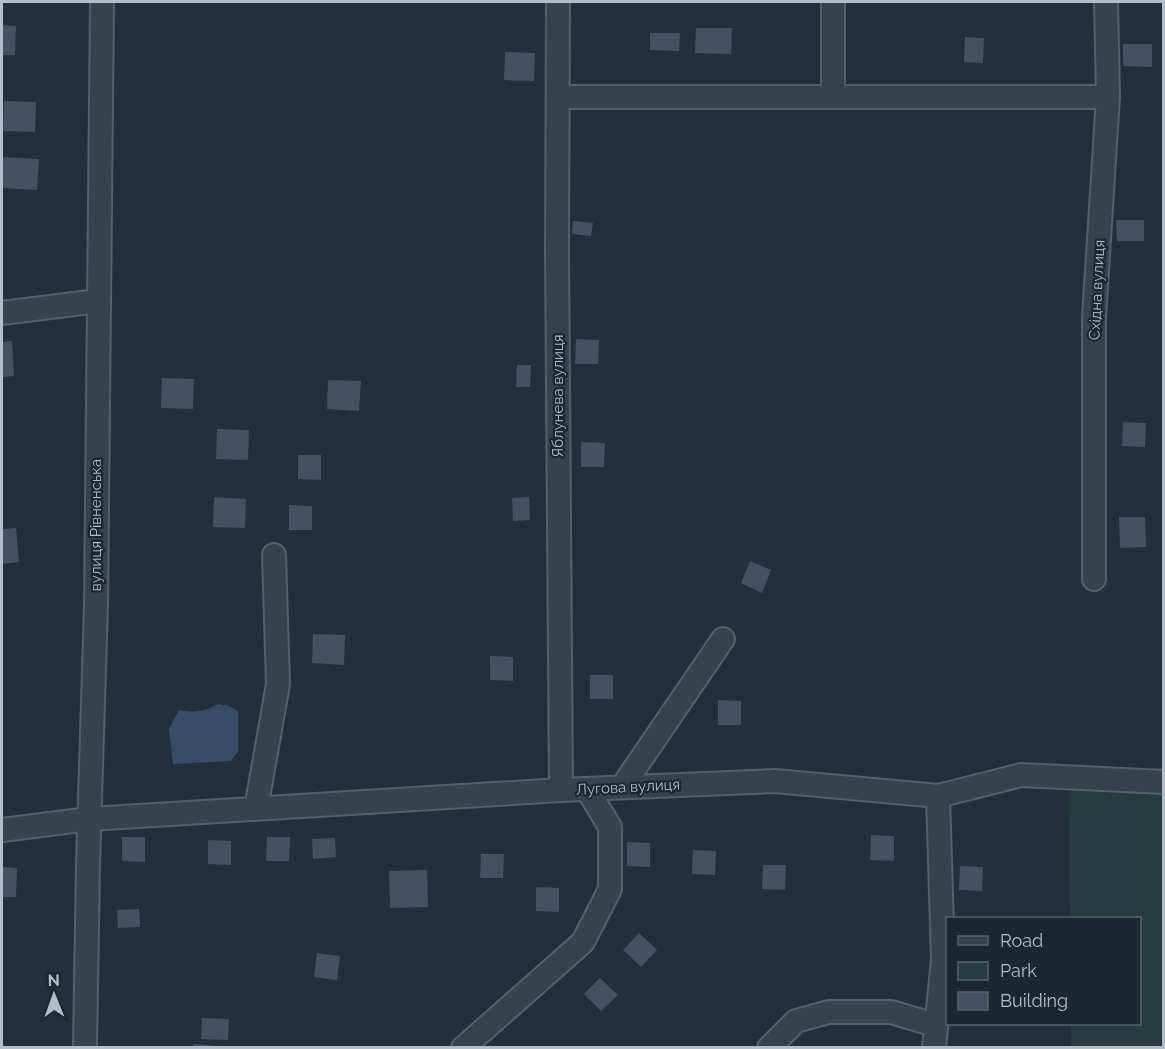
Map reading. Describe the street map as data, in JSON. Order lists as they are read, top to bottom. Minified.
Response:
{"streets":{"street":["Східна вулиця","Яблунева вулиця","вулиця Рівненська","Лугова вулиця"]},"crossings":[["Яблунева вулиця","Лугова вулиця"],["вулиця Рівненська","Лугова вулиця"]],"legend":["Road","Park","Building"],"north":"top"}
